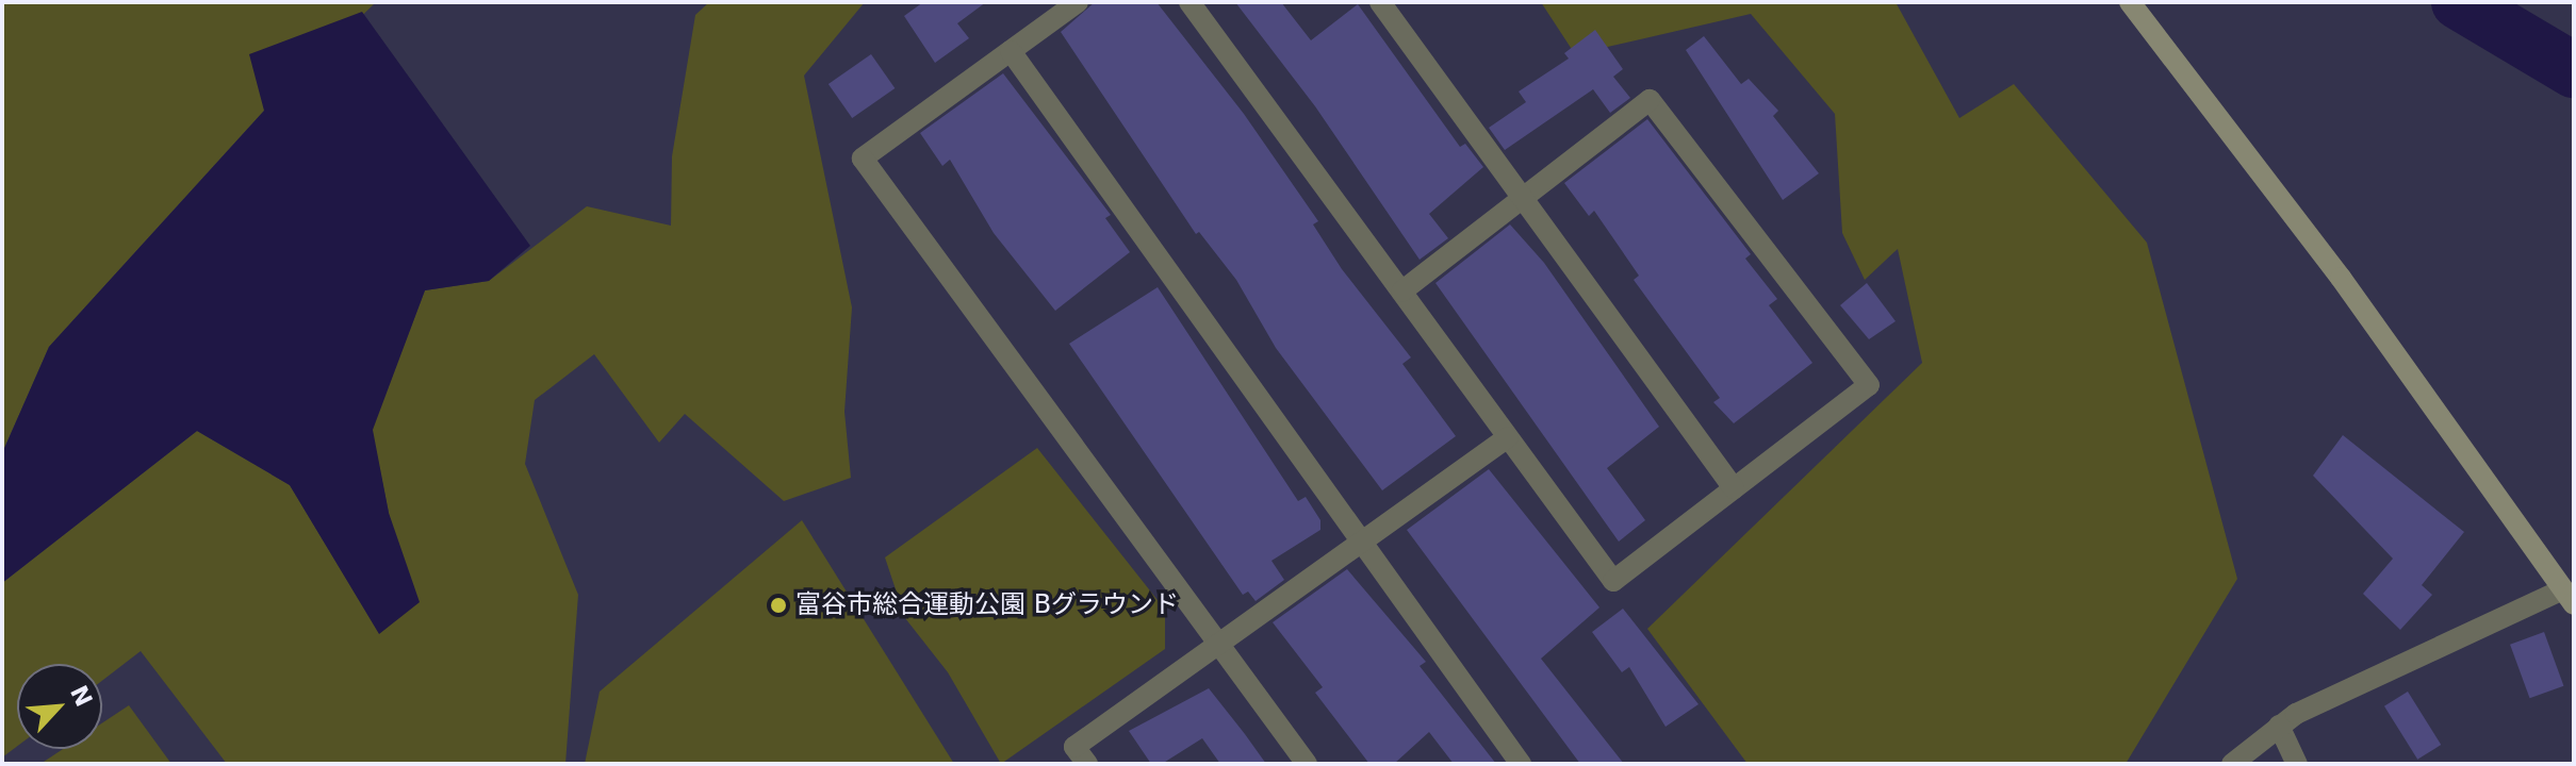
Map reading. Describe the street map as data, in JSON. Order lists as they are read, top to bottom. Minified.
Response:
{"places":["富谷市総合運動公園 Bグラウンド"],"north":"top right"}
